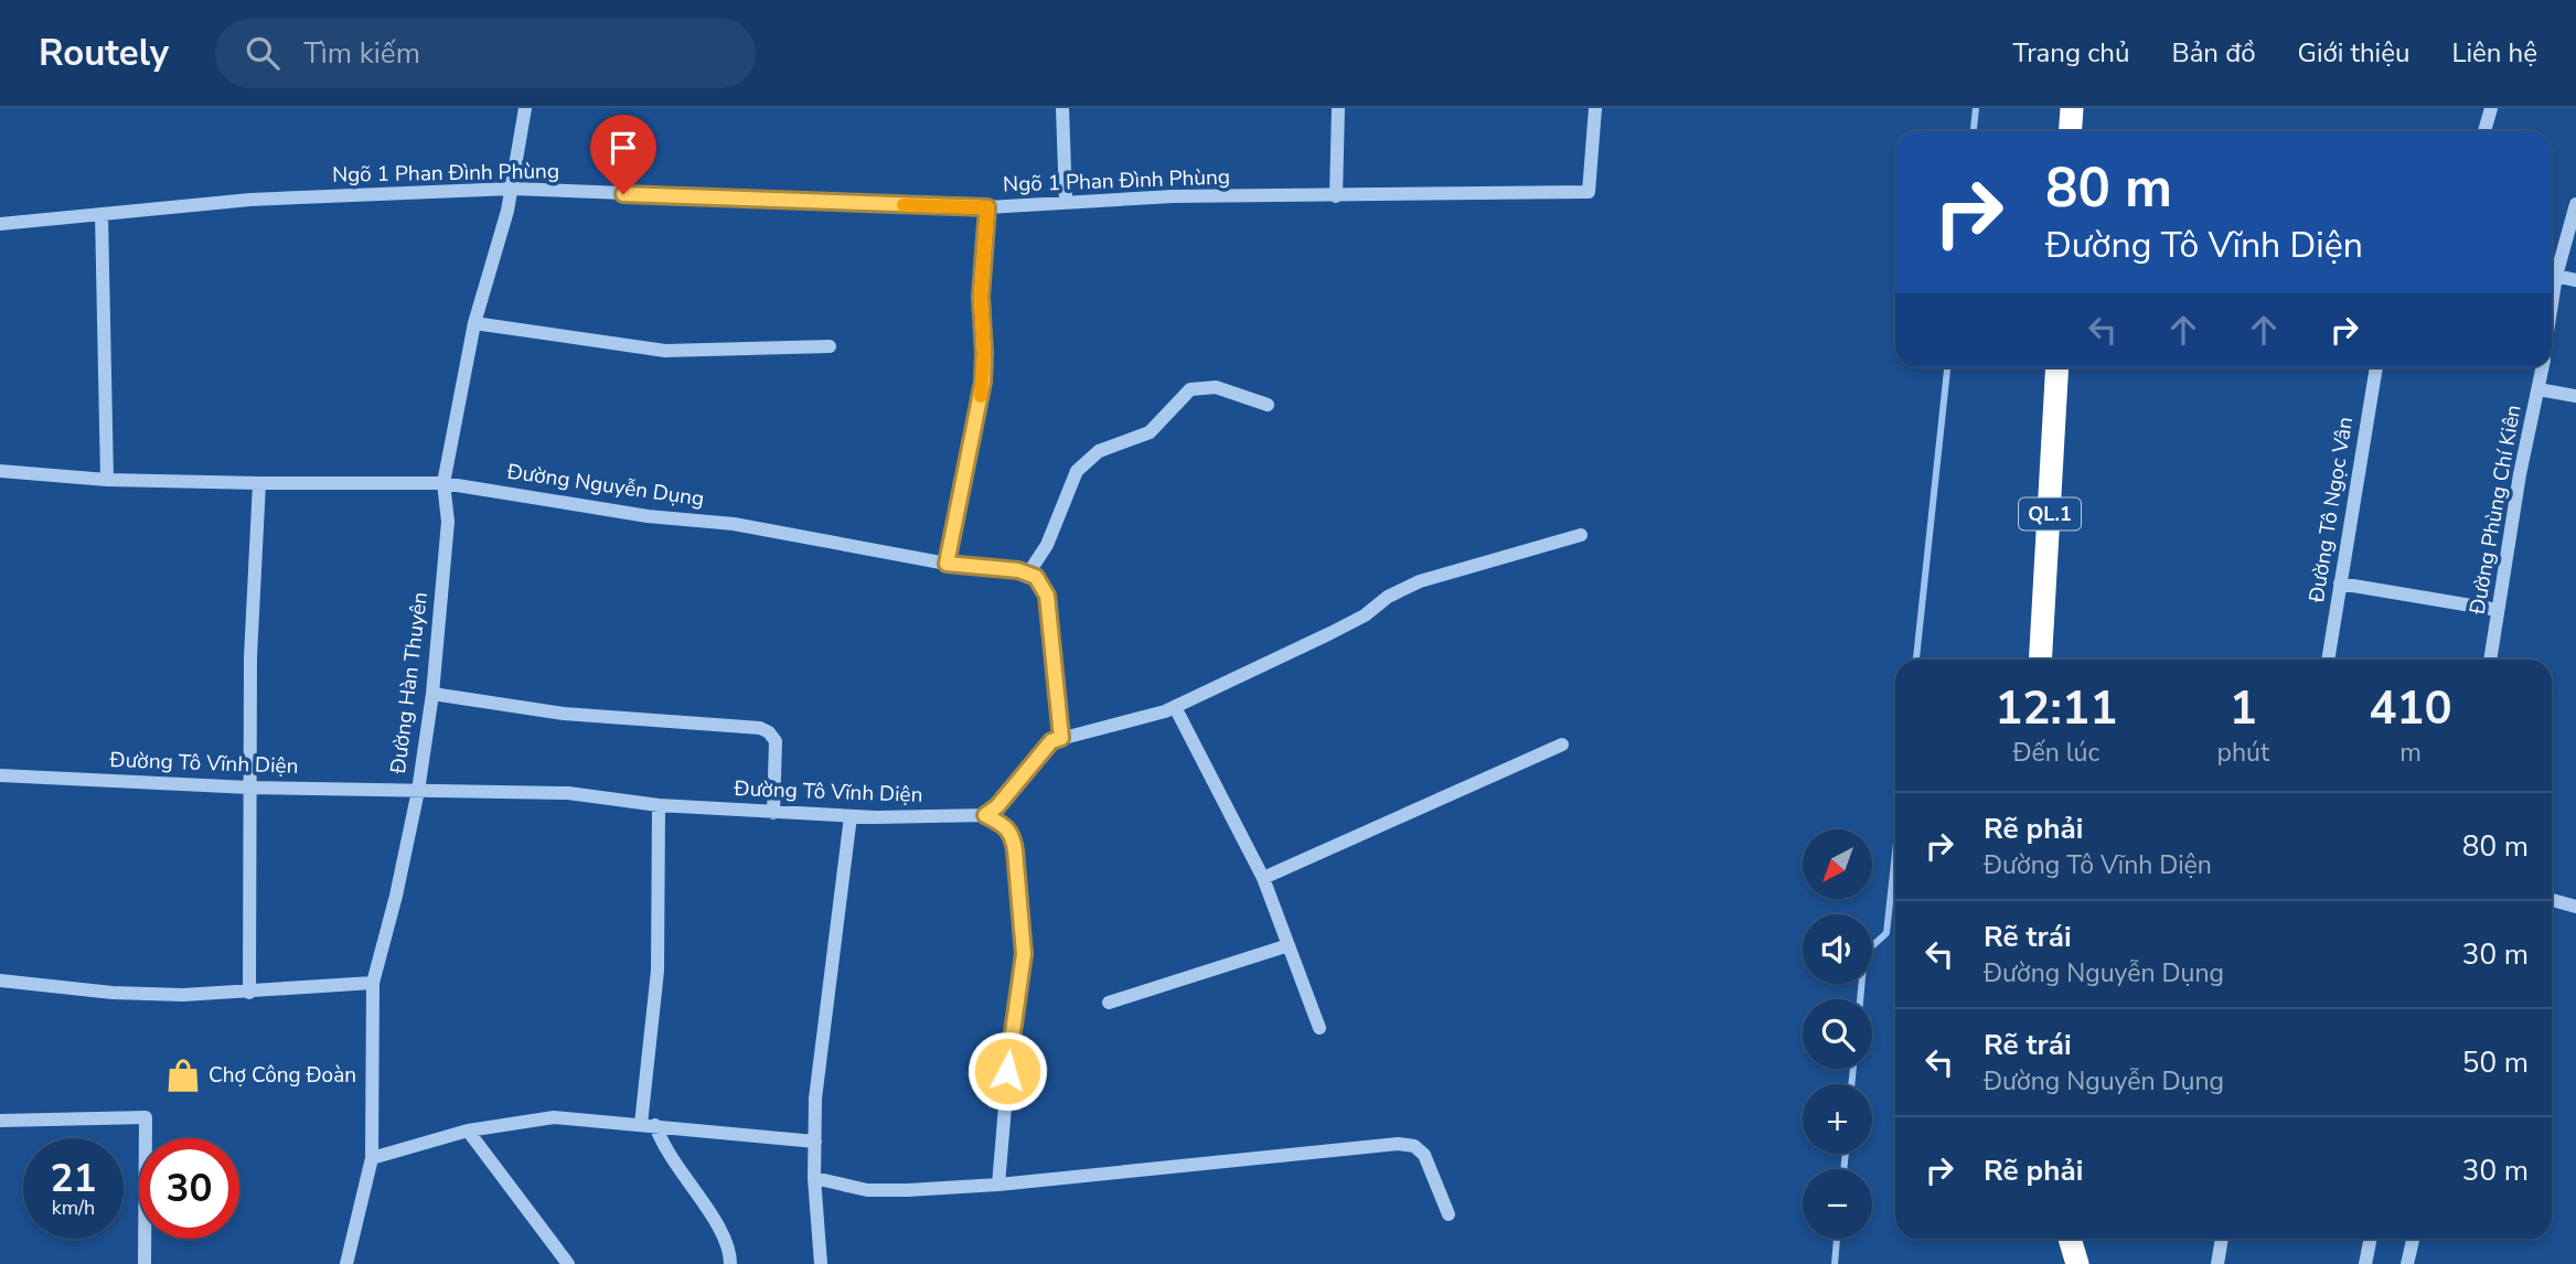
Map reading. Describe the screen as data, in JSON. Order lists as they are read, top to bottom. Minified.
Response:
{"streets":{"highway":["QL.1"],"street":["Ngõ 1 Phan Đình Phùng","Đường Nguyễn Dụng","Đường Tô Ngọc Vân","Đường Phùng Chí Kiên","Đường Hàn Thuyên","Đường Tô Vĩnh Diện"]},"crossings":[["Ngõ 1 Phan Đình Phùng","Đường Hàn Thuyên"],["Đường Nguyễn Dụng","Đường Hàn Thuyên"],["Đường Hàn Thuyên","Đường Tô Vĩnh Diện"]],"places":{"shop":["Chợ Công Đoàn"]},"north":"bottom left","page":{"header":"Routely","search":"Tìm kiếm","nav":["Trang chủ","Bản đồ","Giới thiệu","Liên hệ"],"turn":["80 m","Đường Tô Vĩnh Diện"],"eta":["12:11","Đến lúc","1","phút","410","m"],"list":[{"name":"Rẽ phải","note":"Đường Tô Vĩnh Diện","value":"80 m"},{"name":"Rẽ trái","note":"Đường Nguyễn Dụng","value":"30 m"},{"name":"Rẽ trái","note":"Đường Nguyễn Dụng","value":"50 m"},{"name":"Rẽ phải","value":"30 m"}],"map_buttons":["+","−"],"speed":"21 km/h","limit":"30"}}
